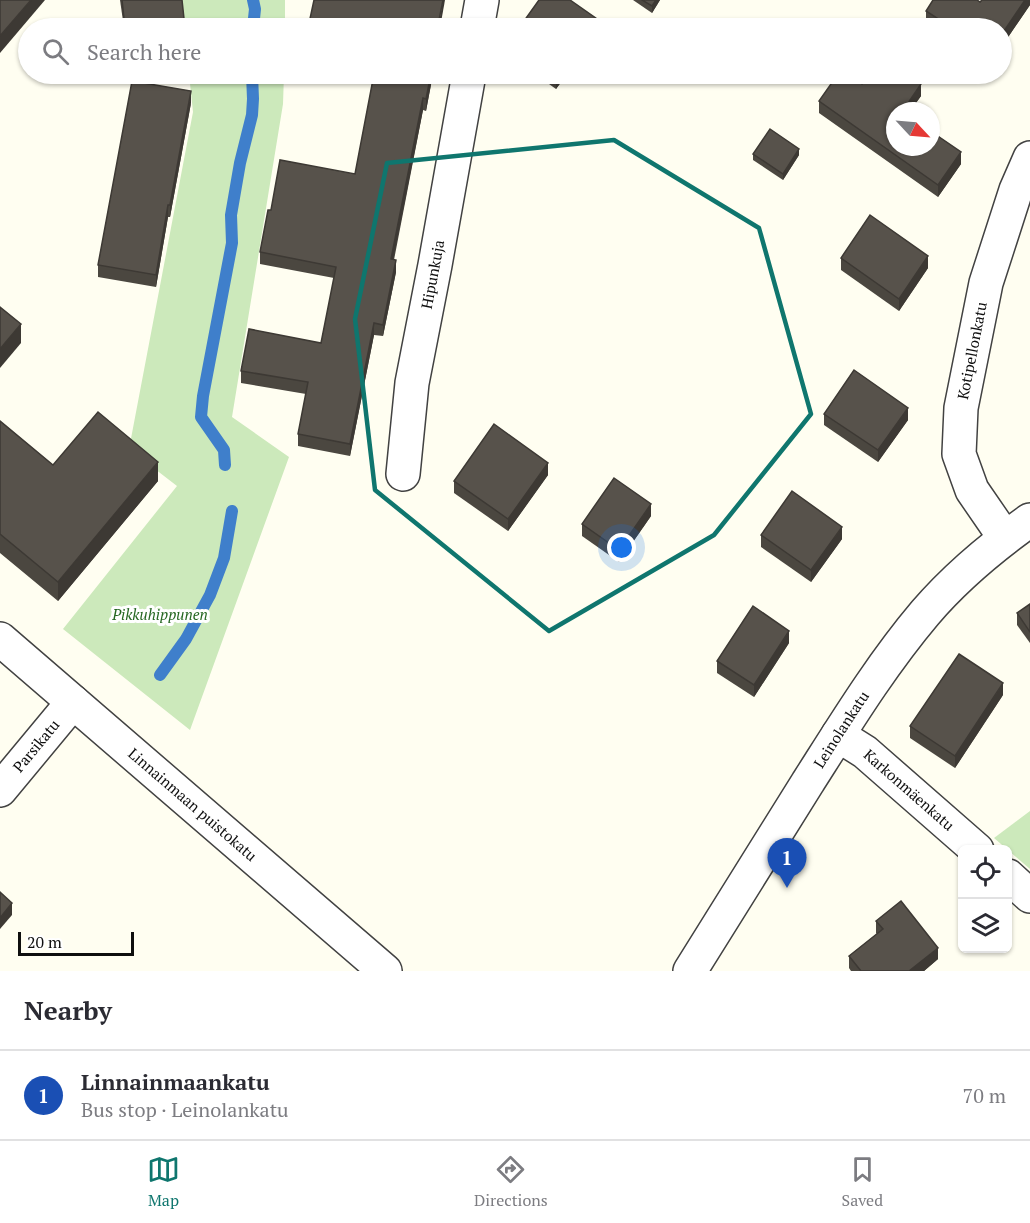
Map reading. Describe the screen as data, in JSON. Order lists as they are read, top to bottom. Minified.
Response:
{"streets":{"street":["Hipunkuja","Kotipellonkatu","Leinolankatu","Parsikatu","Karkonmäenkatu","Linnainmaan puistokatu"]},"crossings":[["Kotipellonkatu","Leinolankatu"],["Leinolankatu","Karkonmäenkatu"],["Parsikatu","Linnainmaan puistokatu"]],"parks":["Pikkuhippunen"],"scale_bar":"20 m","north":"bottom right","page":{"search":"Search here","pins":"1","scale":"20 m","heading":"Nearby","list":[{"mark":"1","name":"Linnainmaankatu","note":"Bus stop · Leinolankatu","value":"70 m"}],"nav":["Map","Directions","Saved"]}}
